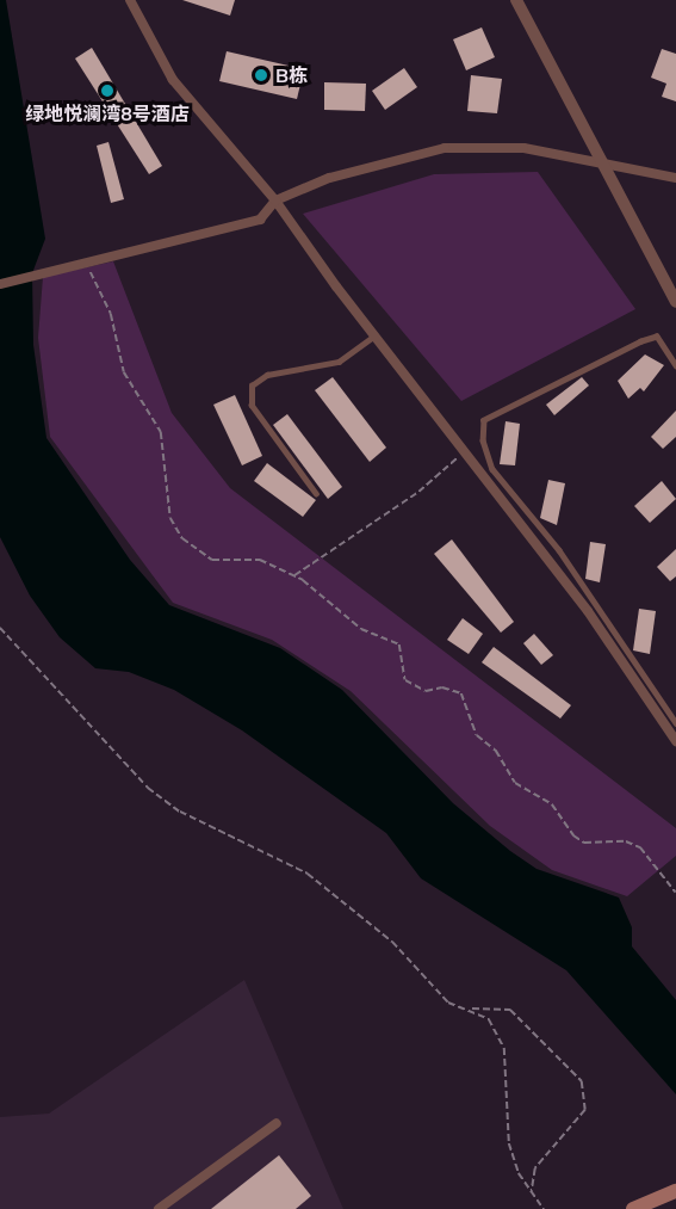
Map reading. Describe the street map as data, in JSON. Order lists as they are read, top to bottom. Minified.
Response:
{"places":["B栋","绿地悦澜湾8号酒店"]}
